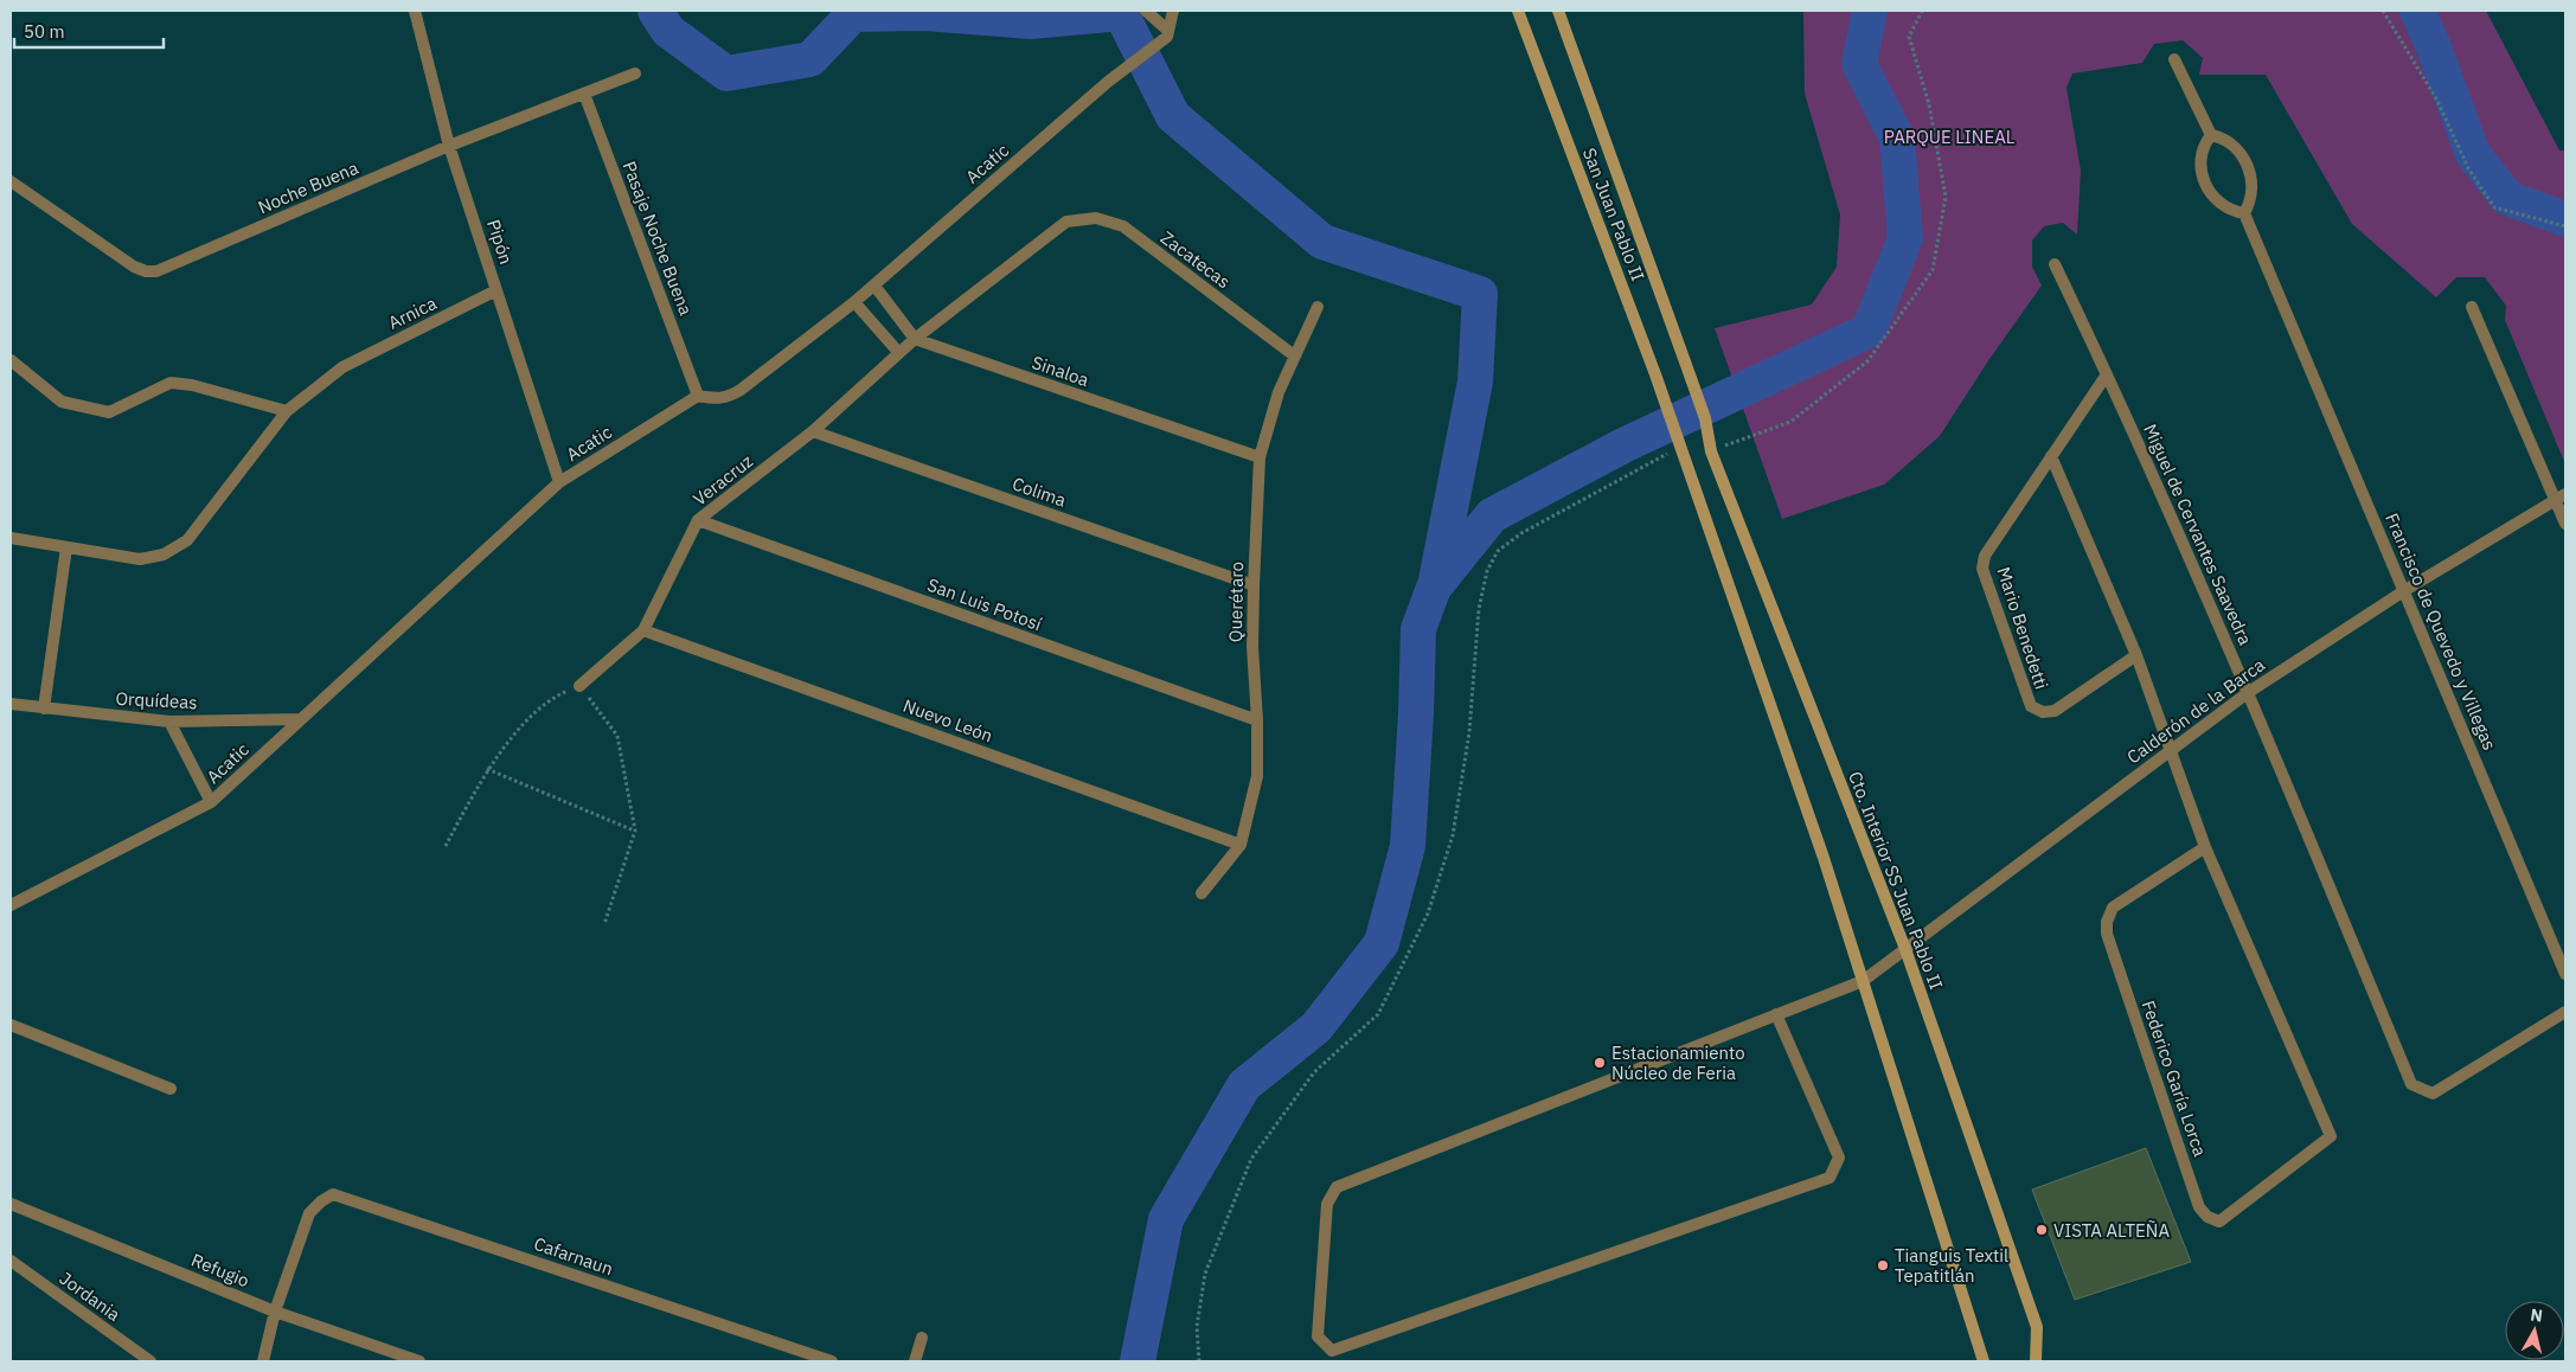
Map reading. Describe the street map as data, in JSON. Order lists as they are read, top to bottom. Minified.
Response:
{"streets":{"main road":["San Juan Pablo II","Cto. Interior SS Juan Pablo II"],"street":["Acatic","Noche Buena","Pasaje Noche Buena","Pipón","Zacatecas","Arnica","Sinaloa","Veracruz","Colima","Miguel de Cervantes Saavedra","Querétaro","San Luis Potosí","Mario Benedetti","Francisco de Quevedo y Villegas","Orquídeas","Calderón de la Barca","Nuevo León","Federico Garía Lorca","Cafarnaun","Refugio","Jordania"]},"crossings":[["Acatic","Pasaje Noche Buena"],["Acatic","Pipón"],["Acatic","Orquídeas"],["Noche Buena","Pasaje Noche Buena"],["Noche Buena","Pipón"],["San Juan Pablo II","Cto. Interior SS Juan Pablo II"],["Pipón","Arnica"],["Zacatecas","Veracruz"],["Zacatecas","Querétaro"],["Sinaloa","Veracruz"],["Sinaloa","Querétaro"],["Veracruz","Colima"],["Veracruz","San Luis Potosí"],["Veracruz","Nuevo León"],["Colima","Querétaro"],["Miguel de Cervantes Saavedra","Calderón de la Barca"],["Querétaro","San Luis Potosí"],["Querétaro","Nuevo León"],["Francisco de Quevedo y Villegas","Calderón de la Barca"],["Calderón de la Barca","Cto. Interior SS Juan Pablo II"],["Cafarnaun","Refugio"]],"parks":["PARQUE LINEAL"],"places":["Estacionamiento Núcleo de Feria","VISTA ALTEÑA","Tianguis Textil Tepatitlán"],"scale_bar":"50 m","north":"top"}
